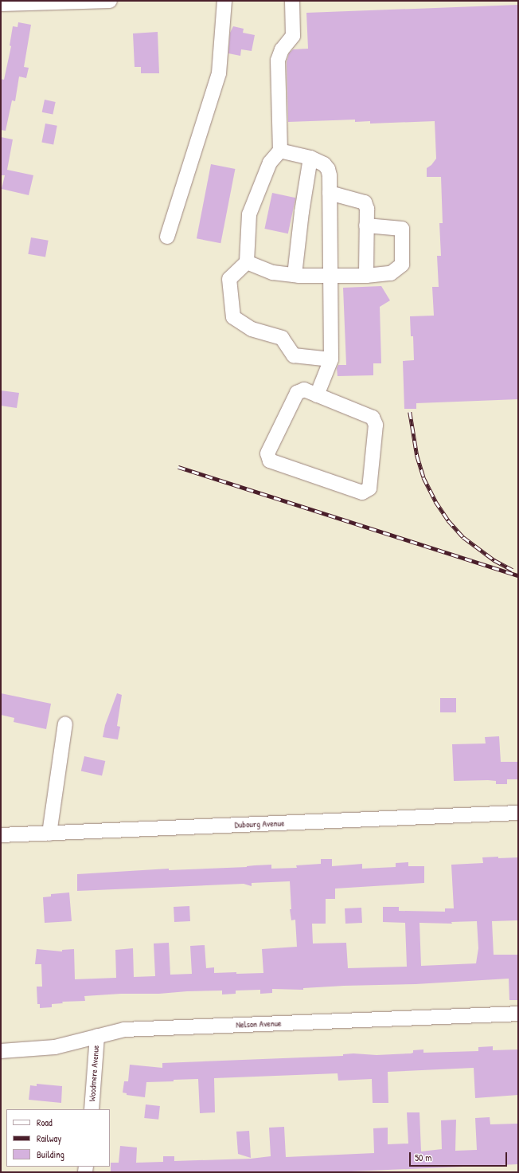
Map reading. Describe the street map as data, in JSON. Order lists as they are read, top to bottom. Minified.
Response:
{"streets":{"street":["Dubourg Avenue","Nelson Avenue","Woodmere Avenue"]},"crossings":[["Nelson Avenue","Woodmere Avenue"]],"legend":["Road","Railway","Building"],"scale_bar":"50 m"}
